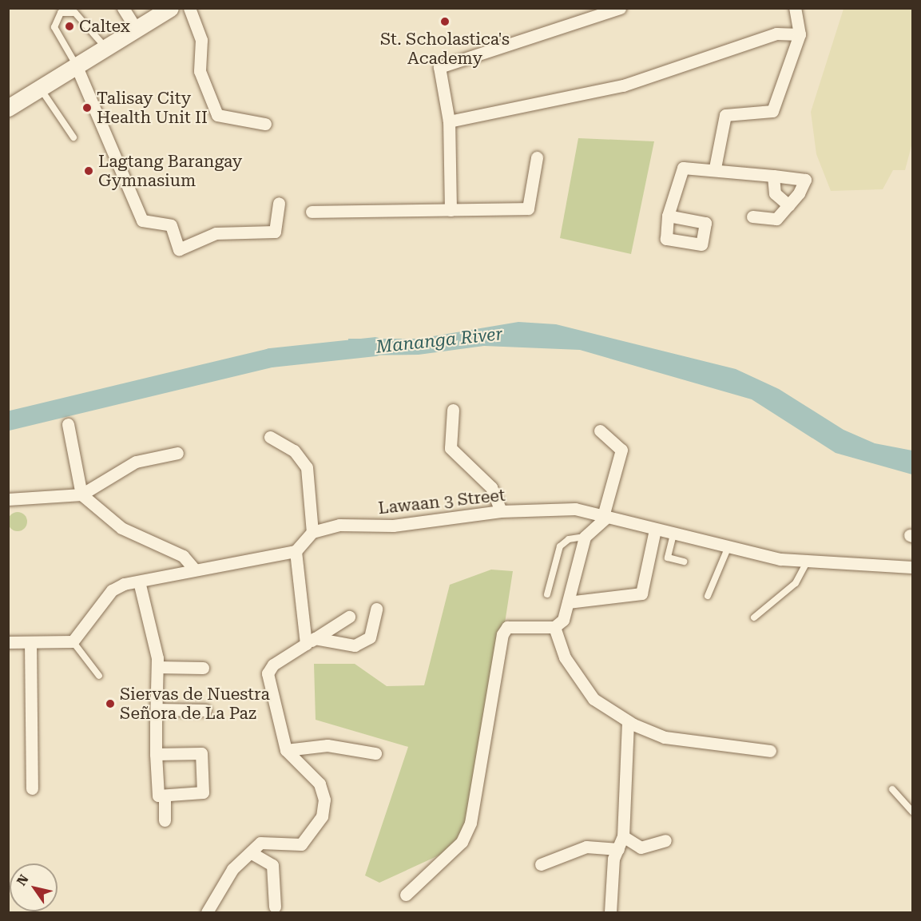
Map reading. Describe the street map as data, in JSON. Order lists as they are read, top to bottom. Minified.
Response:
{"streets":{"street":["Lawaan 3 Street"]},"water":["Mananga River"],"places":["St. Scholastica's Academy","Caltex","Talisay City Health Unit II","Lagtang Barangay Gymnasium","Siervas de Nuestra Señora de La Paz"],"north":"top left"}
